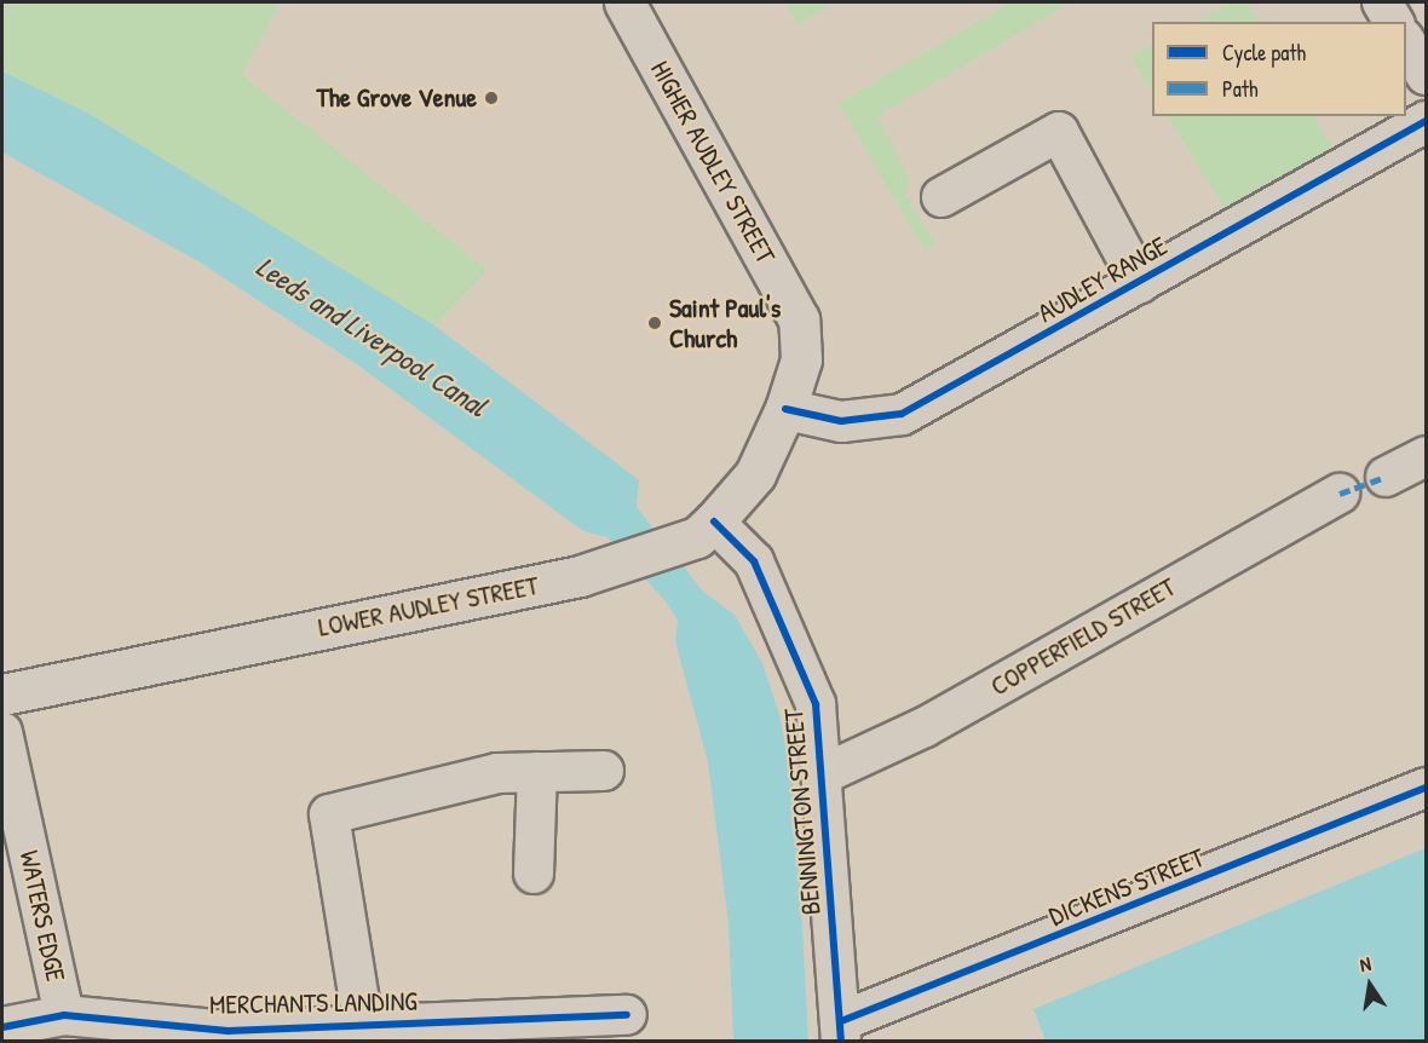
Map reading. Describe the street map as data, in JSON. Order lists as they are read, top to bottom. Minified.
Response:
{"streets":{"main road":["HIGHER AUDLEY STREET","AUDLEY RANGE","LOWER AUDLEY STREET"],"street":["COPPERFIELD STREET","BENNINGTON STREET","DICKENS STREET","WATERS EDGE","MERCHANTS LANDING"]},"crossings":[["HIGHER AUDLEY STREET","AUDLEY RANGE"],["LOWER AUDLEY STREET","BENNINGTON STREET"],["COPPERFIELD STREET","BENNINGTON STREET"],["BENNINGTON STREET","DICKENS STREET"],["WATERS EDGE","MERCHANTS LANDING"]],"water":["Leeds and Liverpool Canal"],"places":["The Grove Venue","Saint Paul's Church"],"legend":["Cycle path","Path"],"north":"top"}
